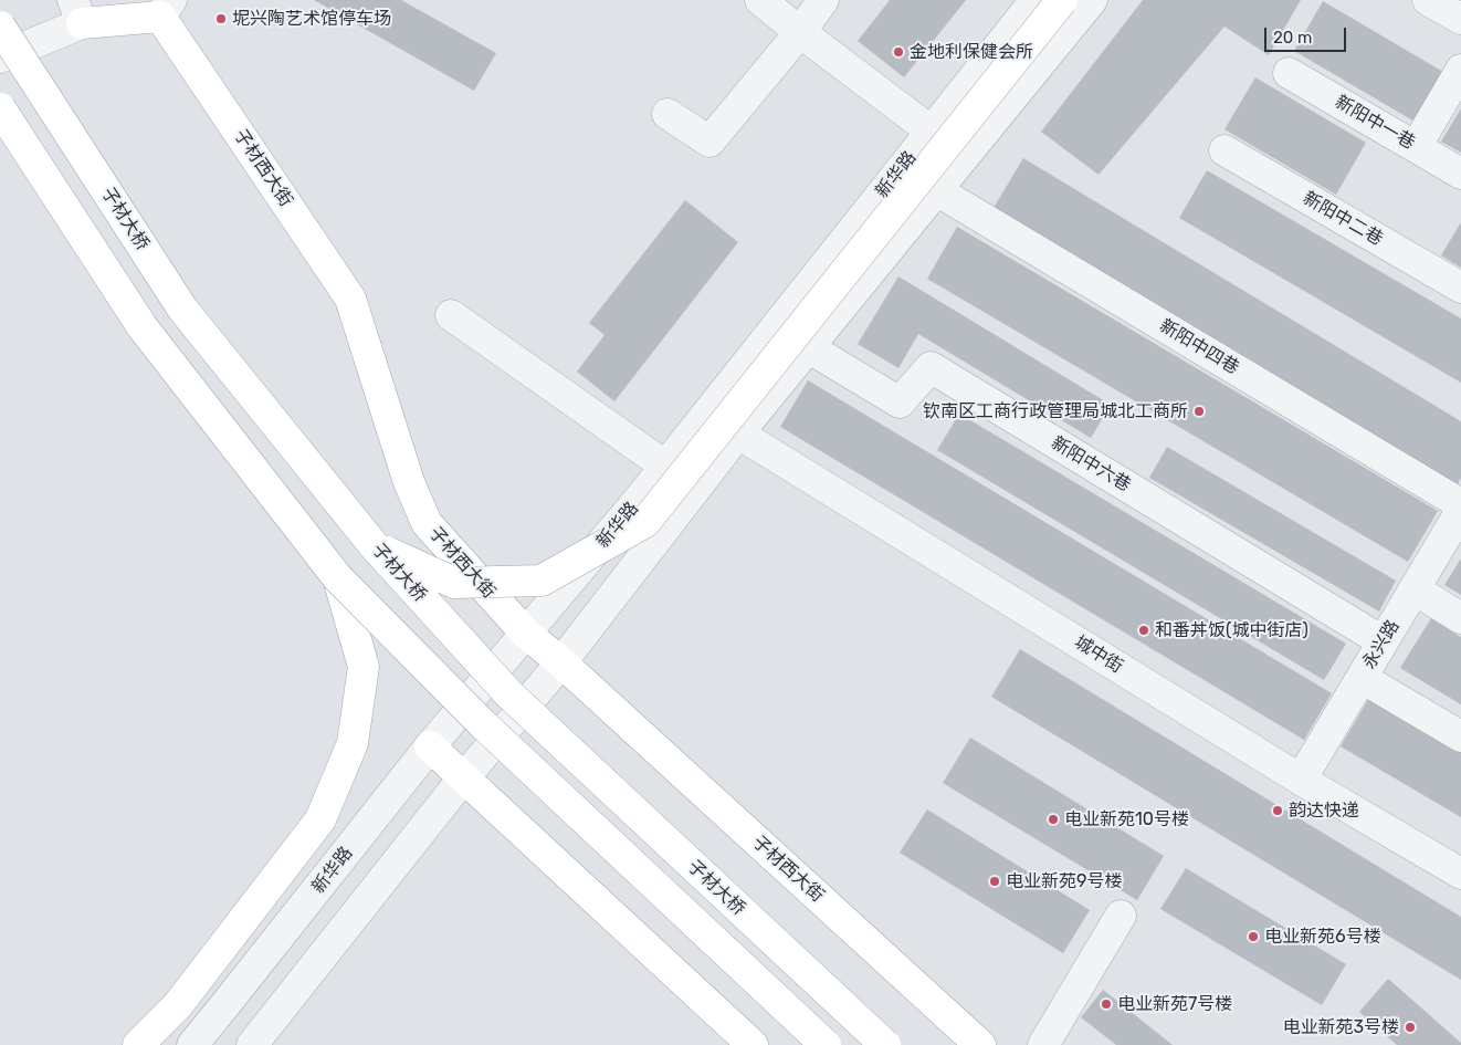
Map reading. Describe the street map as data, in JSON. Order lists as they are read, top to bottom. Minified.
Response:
{"streets":{"main road":["子材西大街","子材大桥"],"street":["新阳中一巷","新华路","新阳中二巷","新阳中四巷","新阳中六巷","永兴路","城中街"]},"crossings":[["子材西大街","新华路"],["新阳中六巷","永兴路"],["永兴路","城中街"]],"places":["坭兴陶艺术馆停车场","金地利保健会所","钦南区工商行政管理局城北工商所","和番丼饭(城中街店)","韵达快递","电业新苑10号楼","电业新苑9号楼","电业新苑6号楼","电业新苑7号楼","电业新苑3号楼"],"scale_bar":"20 m"}
